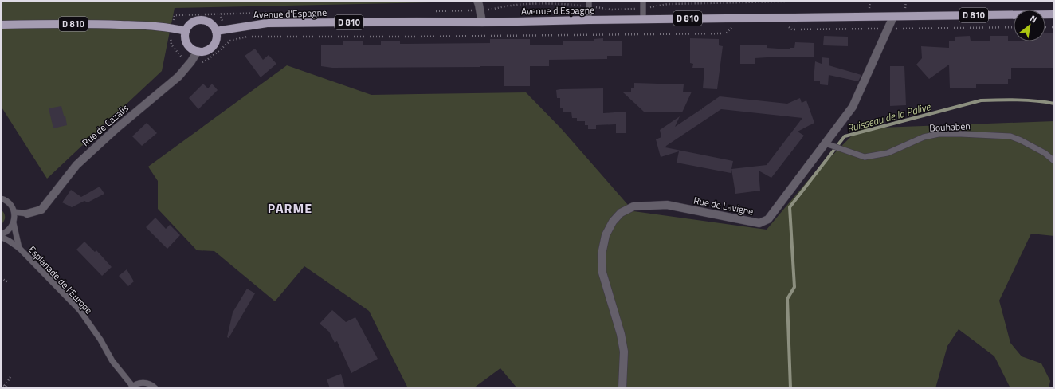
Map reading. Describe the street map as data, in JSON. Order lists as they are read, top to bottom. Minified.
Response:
{"streets":{"main road":["Avenue d'Espagne","D 810"],"street":["Rue de Cazalis","Rue de Lavigne"],"lane":["Bouhaben","Esplanade de l'Europe"]},"crossings":[["Avenue d'Espagne","D 810"],["Avenue d'Espagne","Rue de Cazalis"],["Avenue d'Espagne","Rue de Lavigne"],["D 810","Rue de Cazalis"],["Bouhaben","Rue de Lavigne"]],"districts":["PARME"],"water":["Ruisseau de la Palive"],"north":"top right"}
